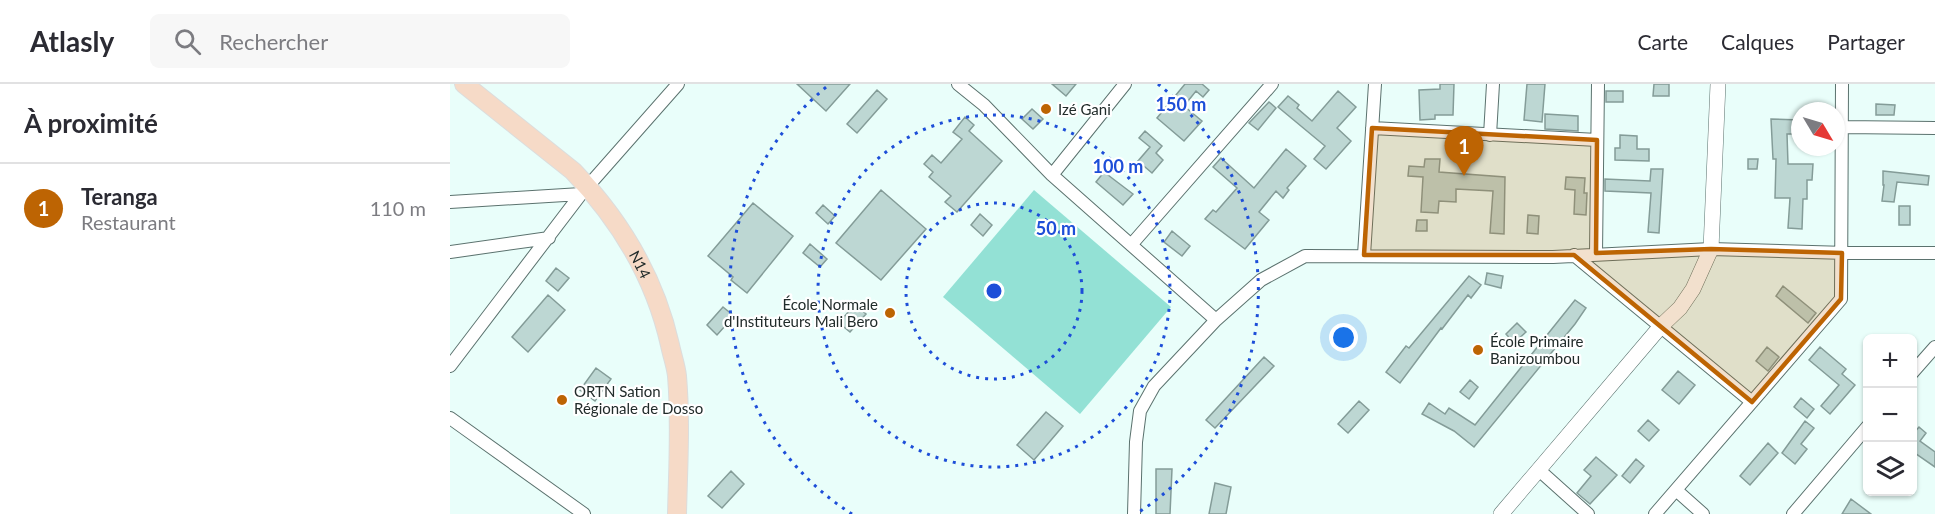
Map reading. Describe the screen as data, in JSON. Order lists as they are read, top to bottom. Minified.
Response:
{"streets":{"main road":["N14"]},"places":["Izé Gani","École Normale d'Instituteurs Mali Bero","École Primaire Banizoumbou","ORTN Sation Régionale de Dosso"],"north":"bottom right","page":{"header":"Atlasly","search":"Rechercher","nav":["Carte","Calques","Partager"],"heading":"À proximité","pins":"1","list":[{"mark":"1","name":"Teranga","note":"Restaurant","value":"110 m"}],"map_buttons":["+","−"]},"rings":["150 m","100 m","50 m"]}
